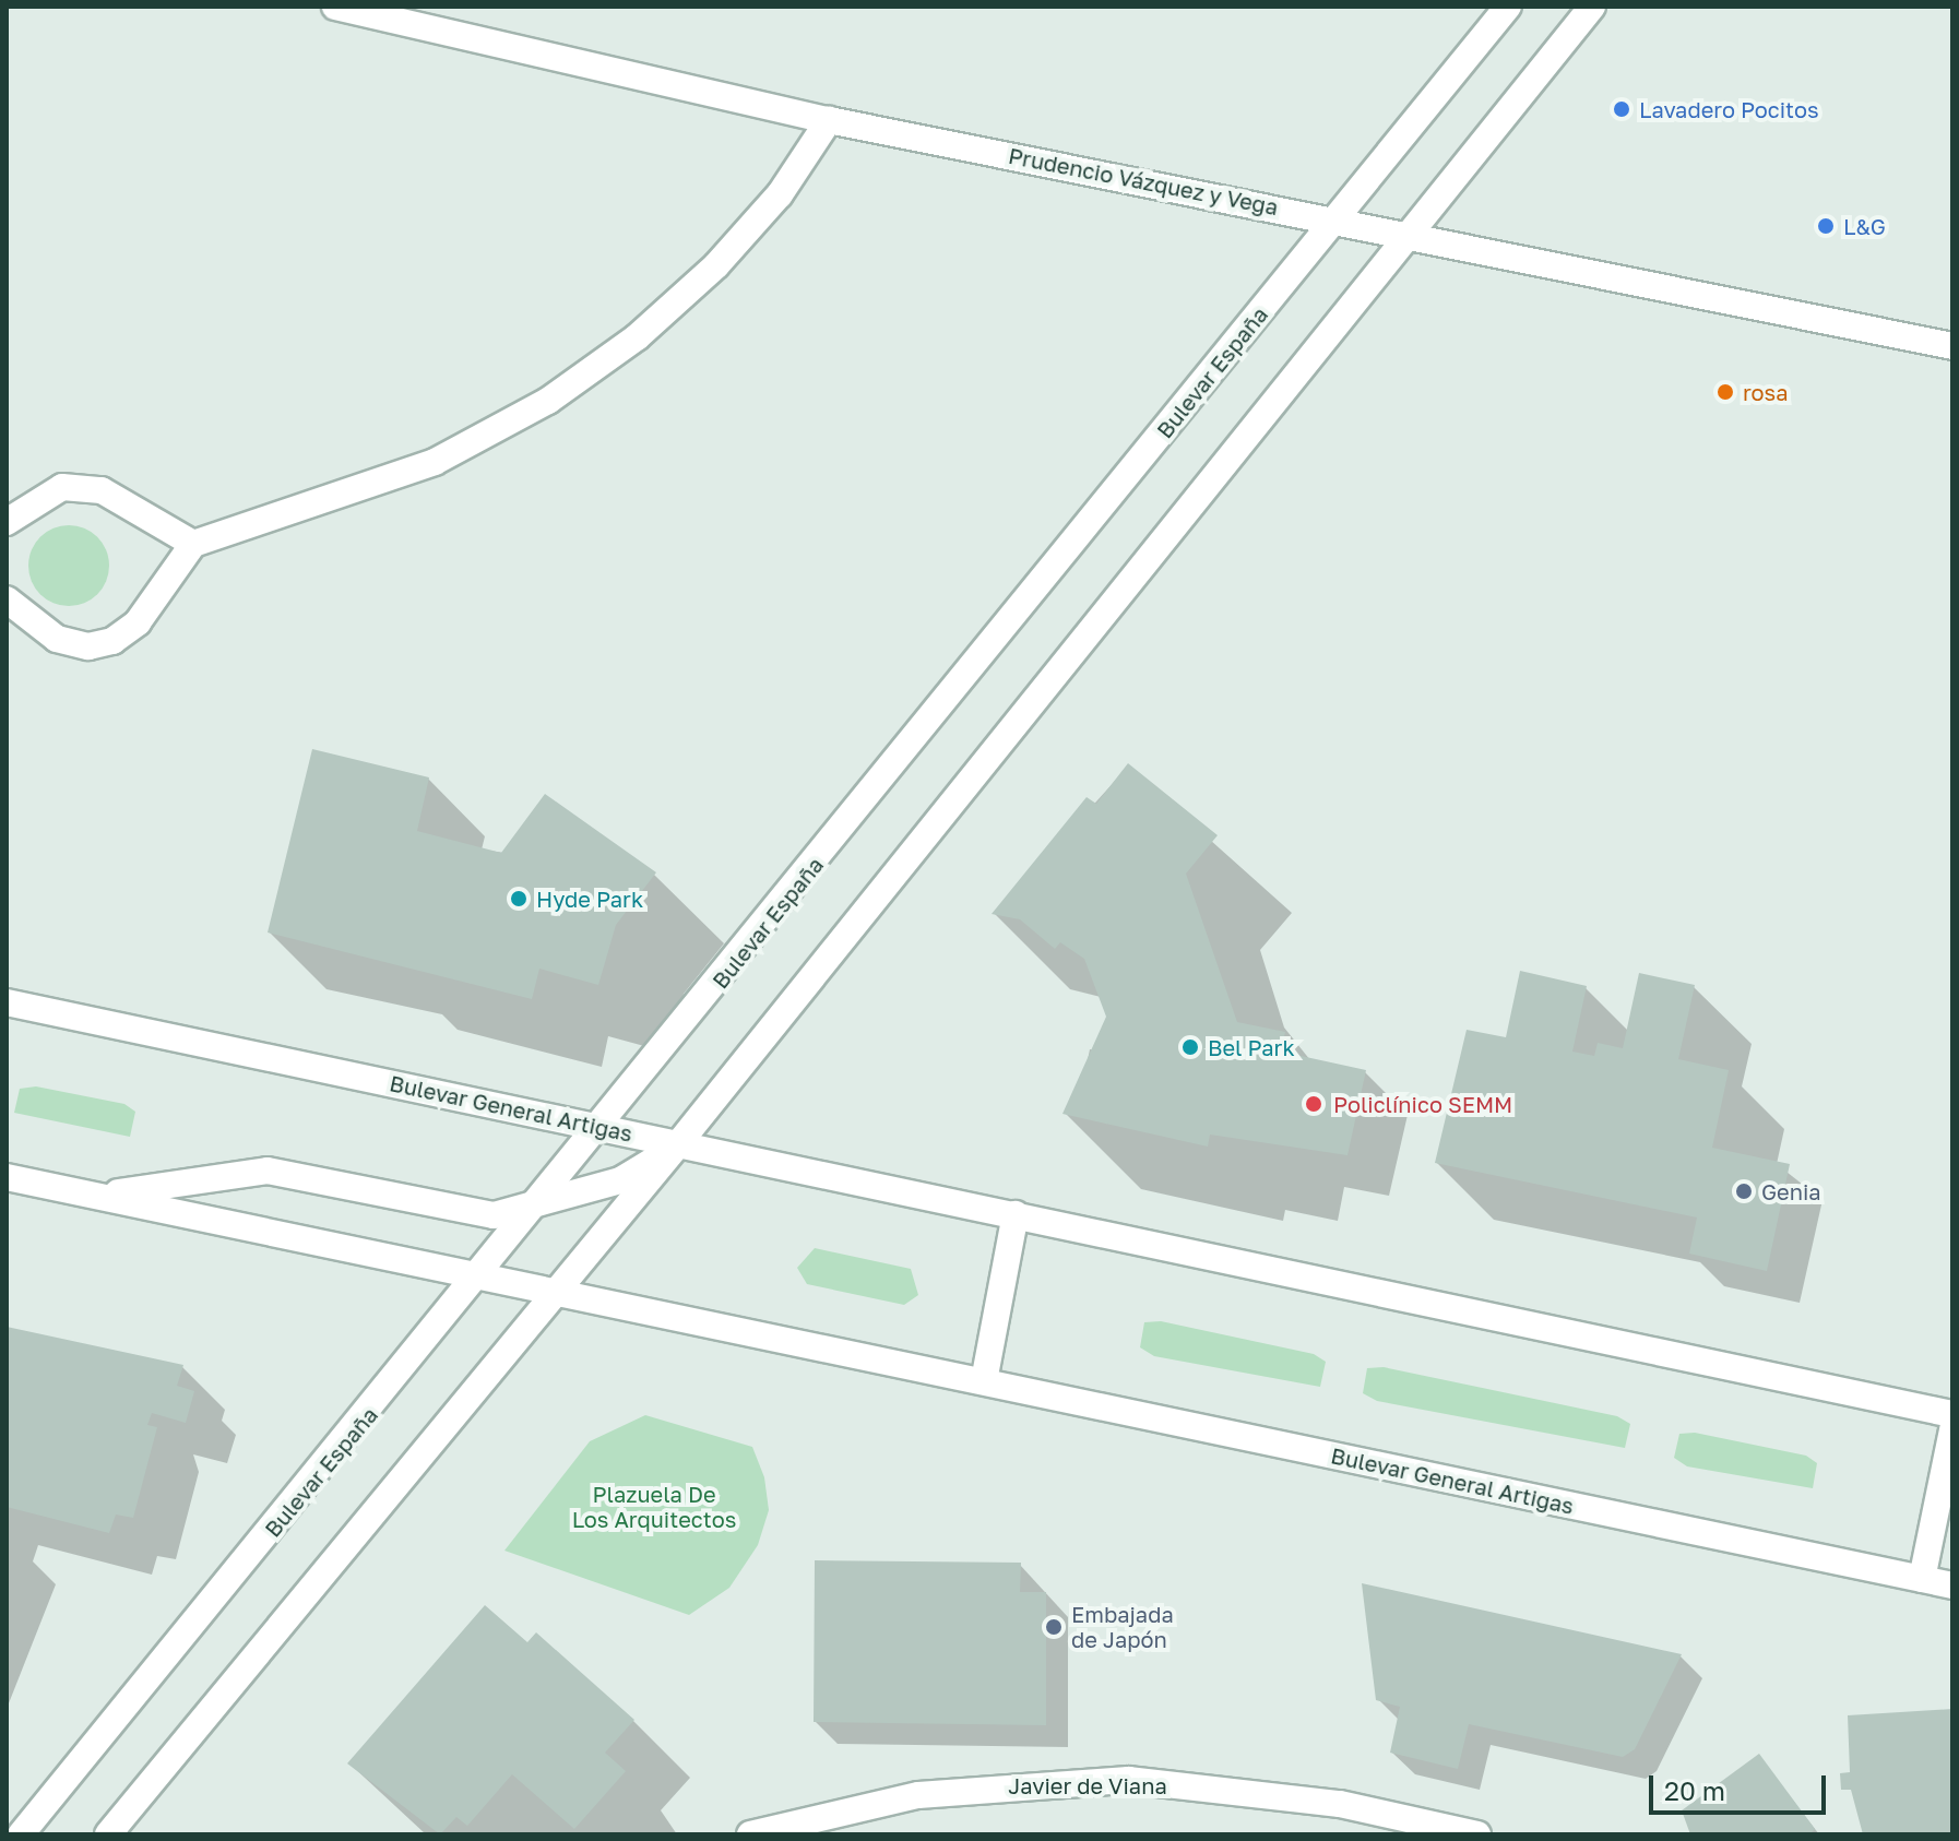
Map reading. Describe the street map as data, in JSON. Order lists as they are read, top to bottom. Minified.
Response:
{"streets":{"main road":["Prudencio Vázquez y Vega","Bulevar España","Bulevar General Artigas","Javier de Viana"]},"crossings":[["Prudencio Vázquez y Vega","Bulevar España"],["Bulevar España","Bulevar General Artigas"]],"parks":["Plazuela De Los Arquitectos"],"places":["Lavadero Pocitos","L&G","rosa","Hyde Park","Bel Park","Policlínico SEMM","Genia","Embajada de Japón"],"scale_bar":"20 m"}
